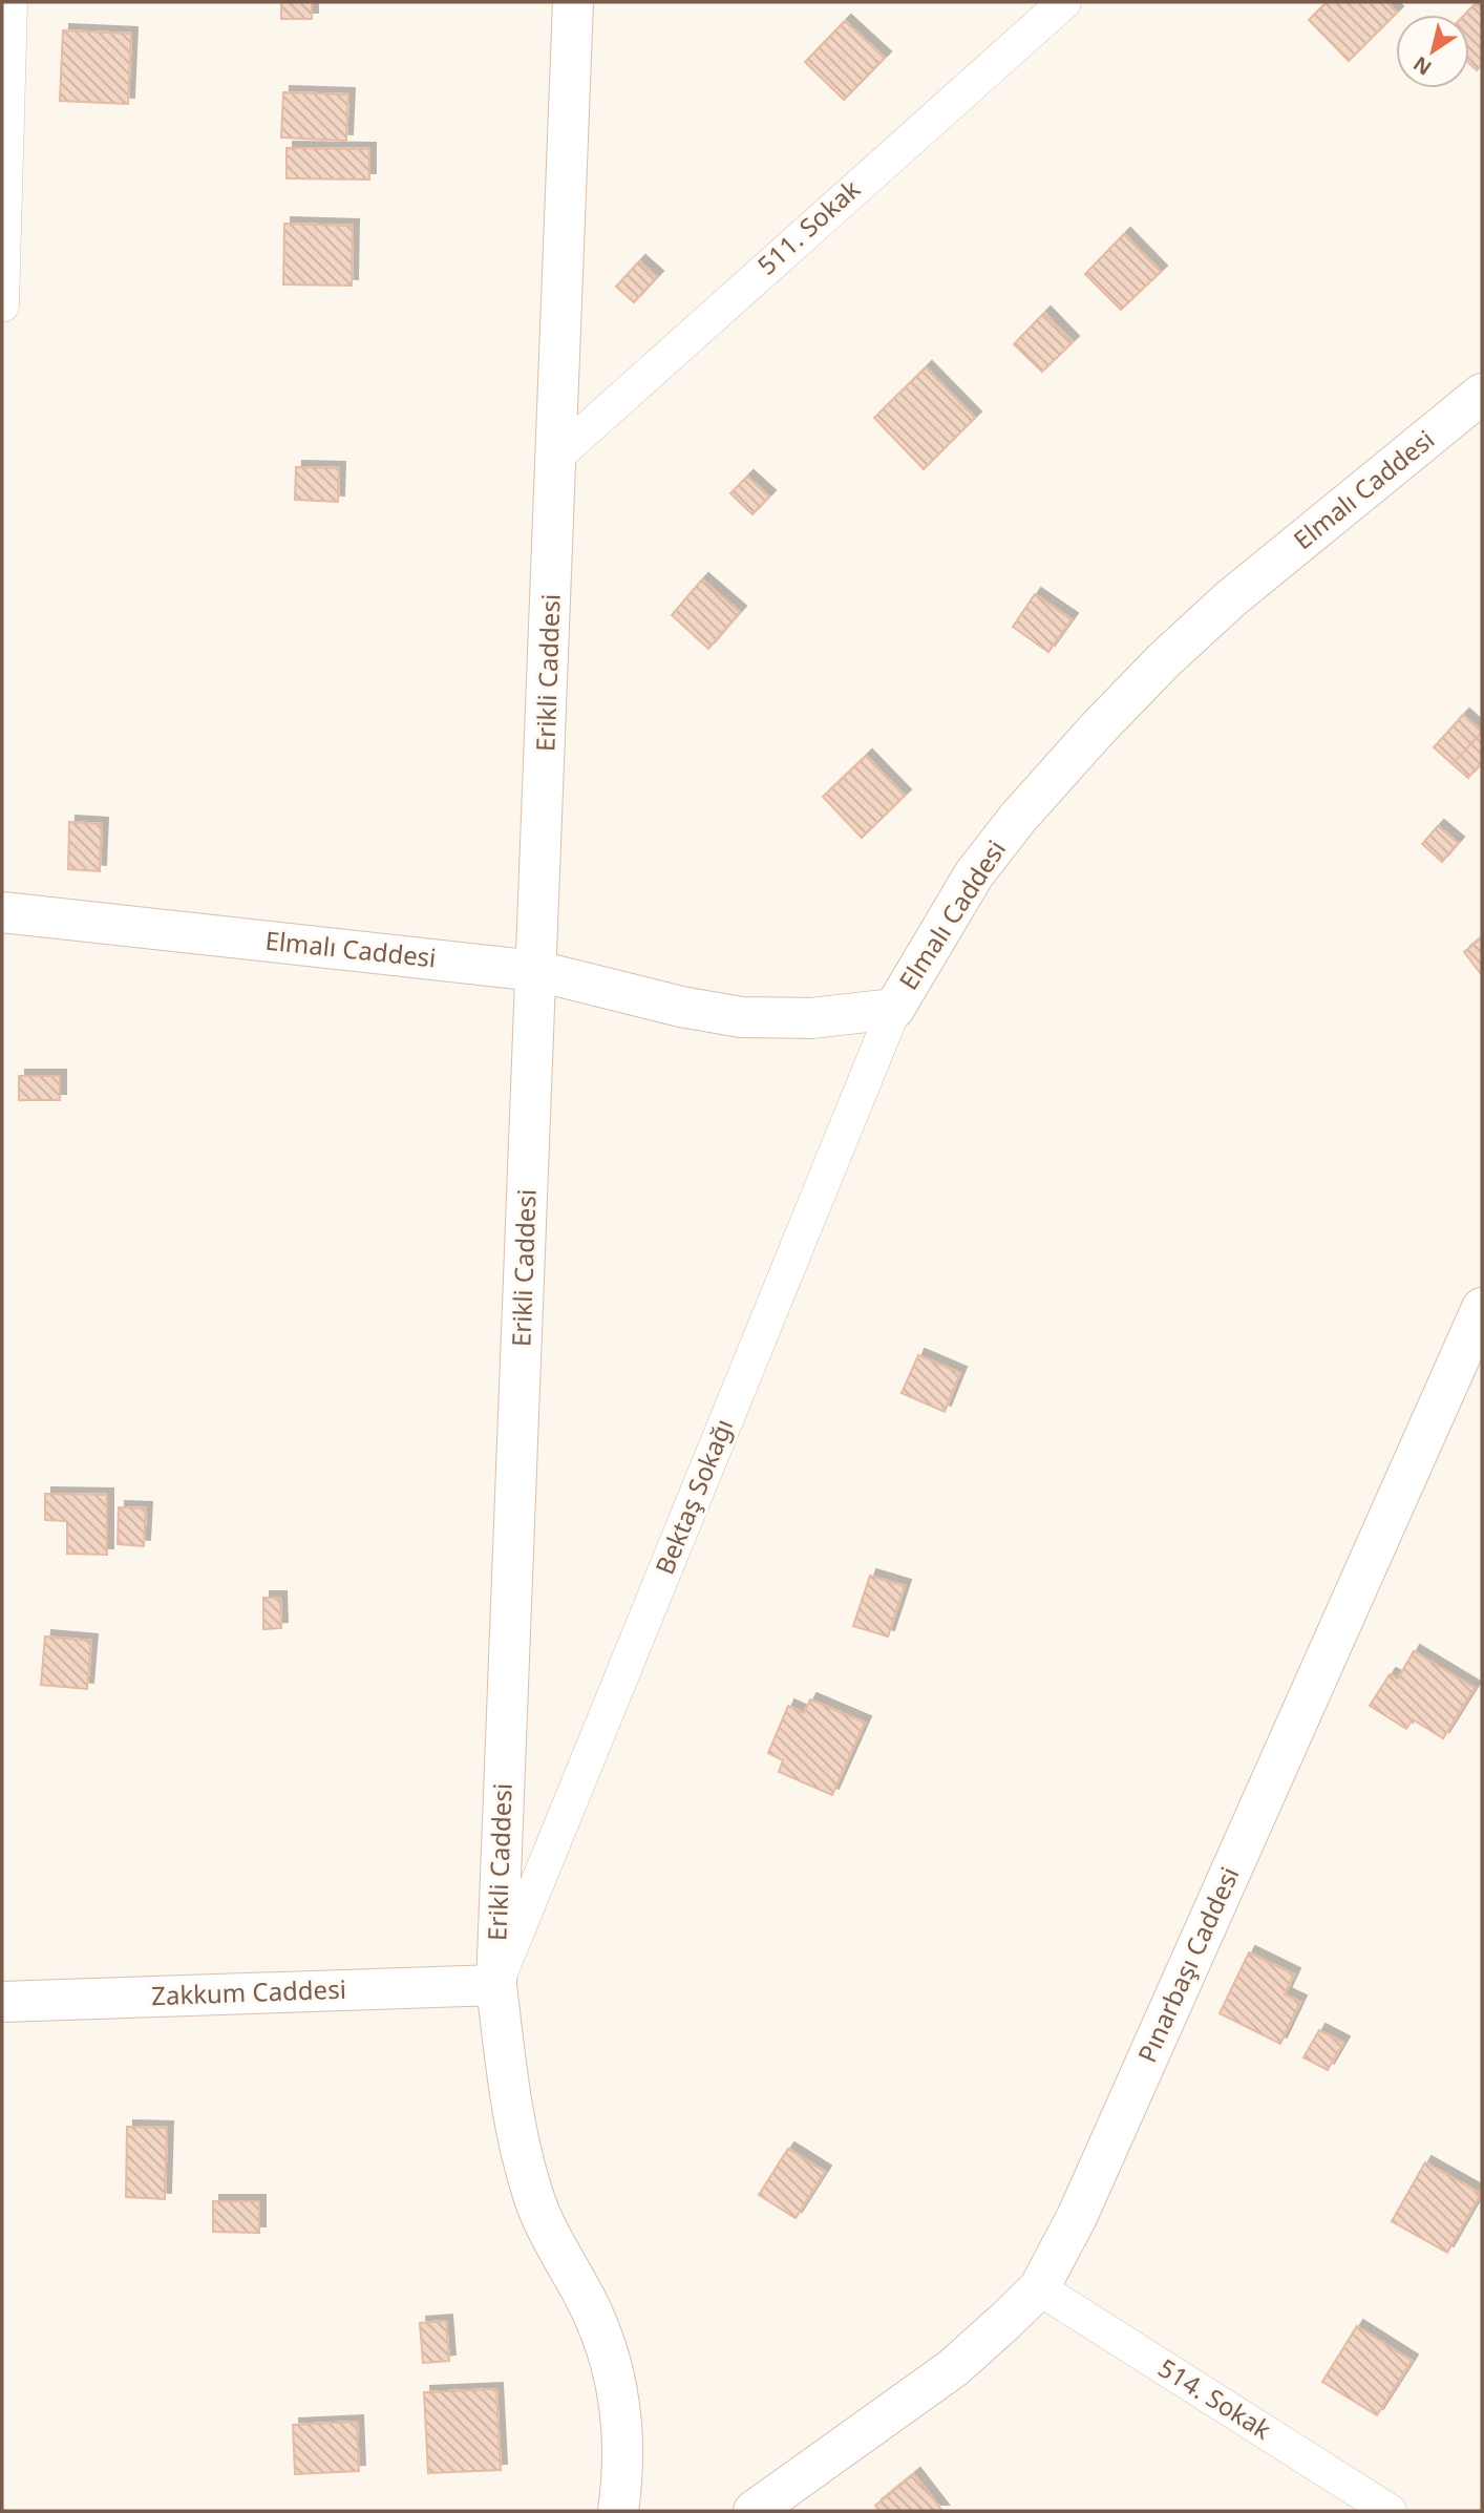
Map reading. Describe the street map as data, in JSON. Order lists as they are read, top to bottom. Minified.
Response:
{"streets":{"street":["511. Sokak","Elmalı Caddesi","Erikli Caddesi","Bektaş Sokağı","Pınarbaşı Caddesi","Zakkum Caddesi","514. Sokak"]},"crossings":[["511. Sokak","Erikli Caddesi"],["Elmalı Caddesi","Erikli Caddesi"],["Elmalı Caddesi","Bektaş Sokağı"],["Erikli Caddesi","Bektaş Sokağı"],["Erikli Caddesi","Zakkum Caddesi"],["Bektaş Sokağı","Zakkum Caddesi"],["Pınarbaşı Caddesi","514. Sokak"]],"north":"bottom left"}
